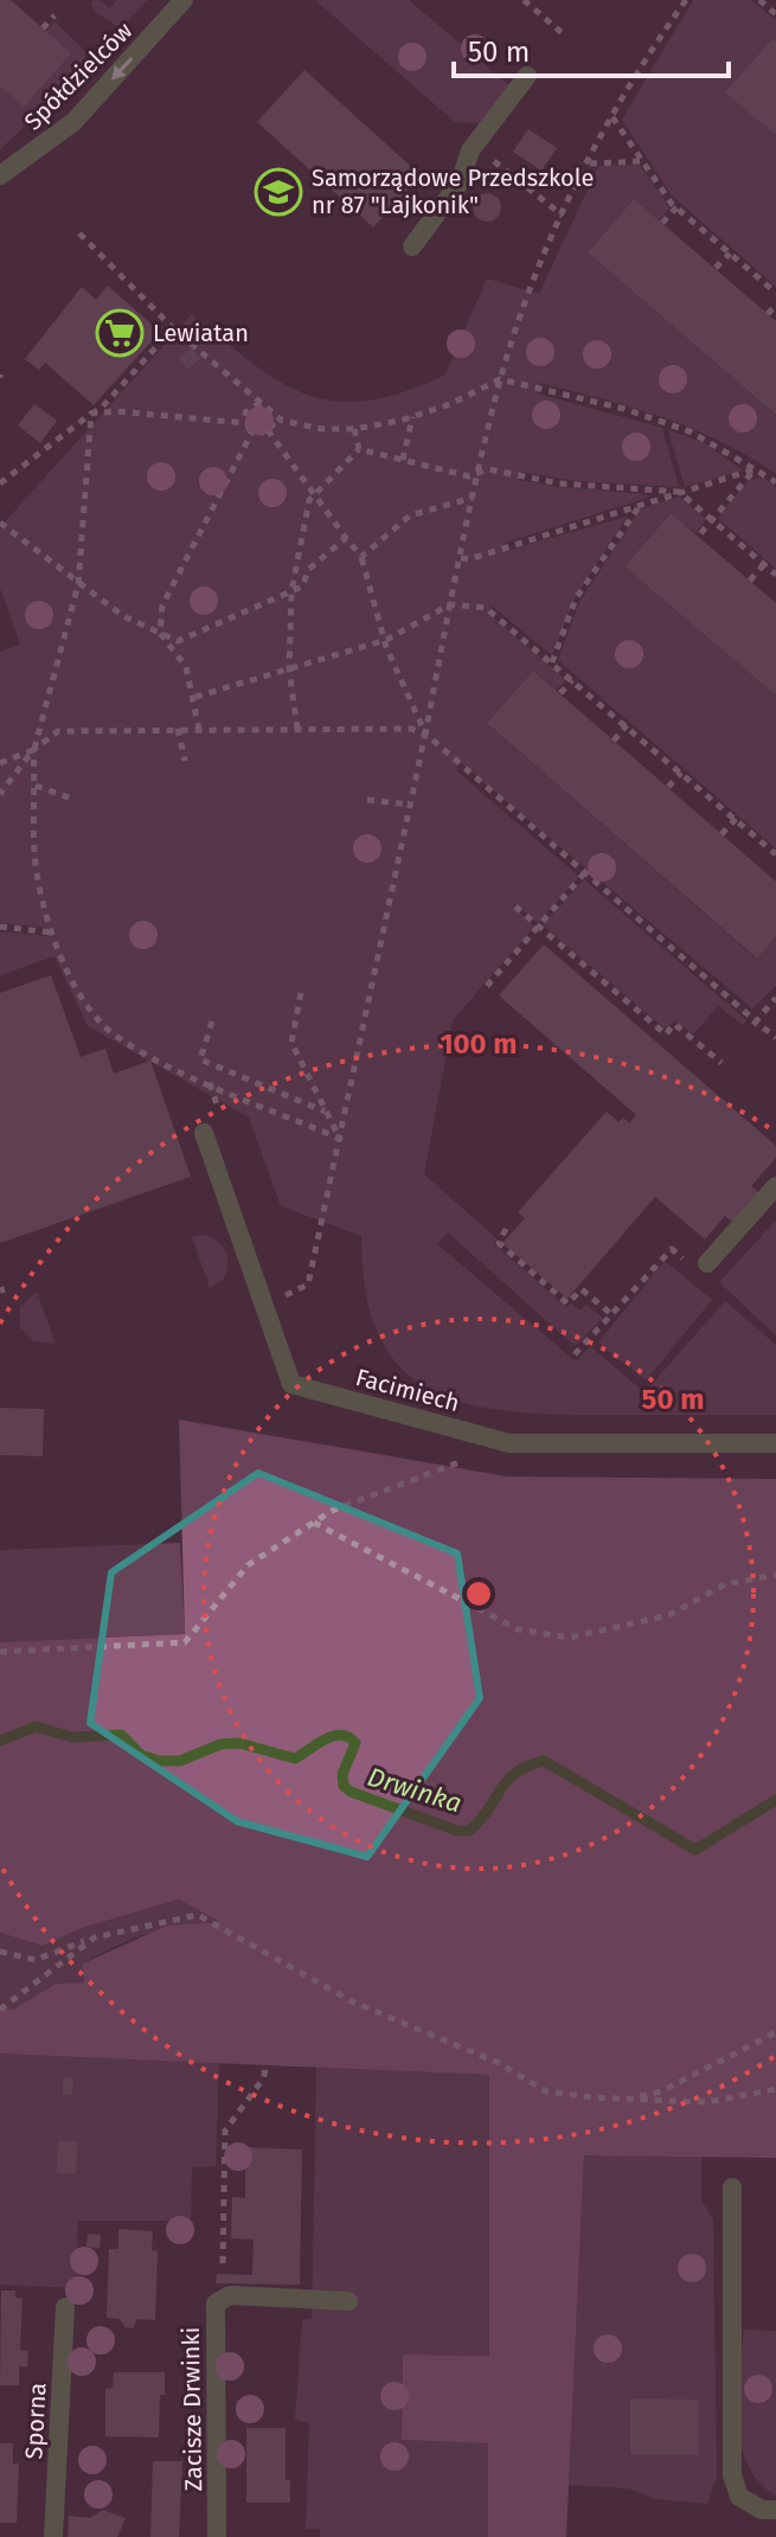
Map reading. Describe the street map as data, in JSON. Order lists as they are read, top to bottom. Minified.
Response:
{"streets":{"street":["Spółdzielców","Facimiech","Zacisze Drwinki","Sporna"]},"one_way":["Spółdzielców"],"water":["Drwinka"],"places":{"school or university":["Samorządowe Przedszkole nr 87 \"Lajkonik\""],"supermarket":["Lewiatan"]},"scale_bar":"50 m","rings":["100 m","50 m"]}
